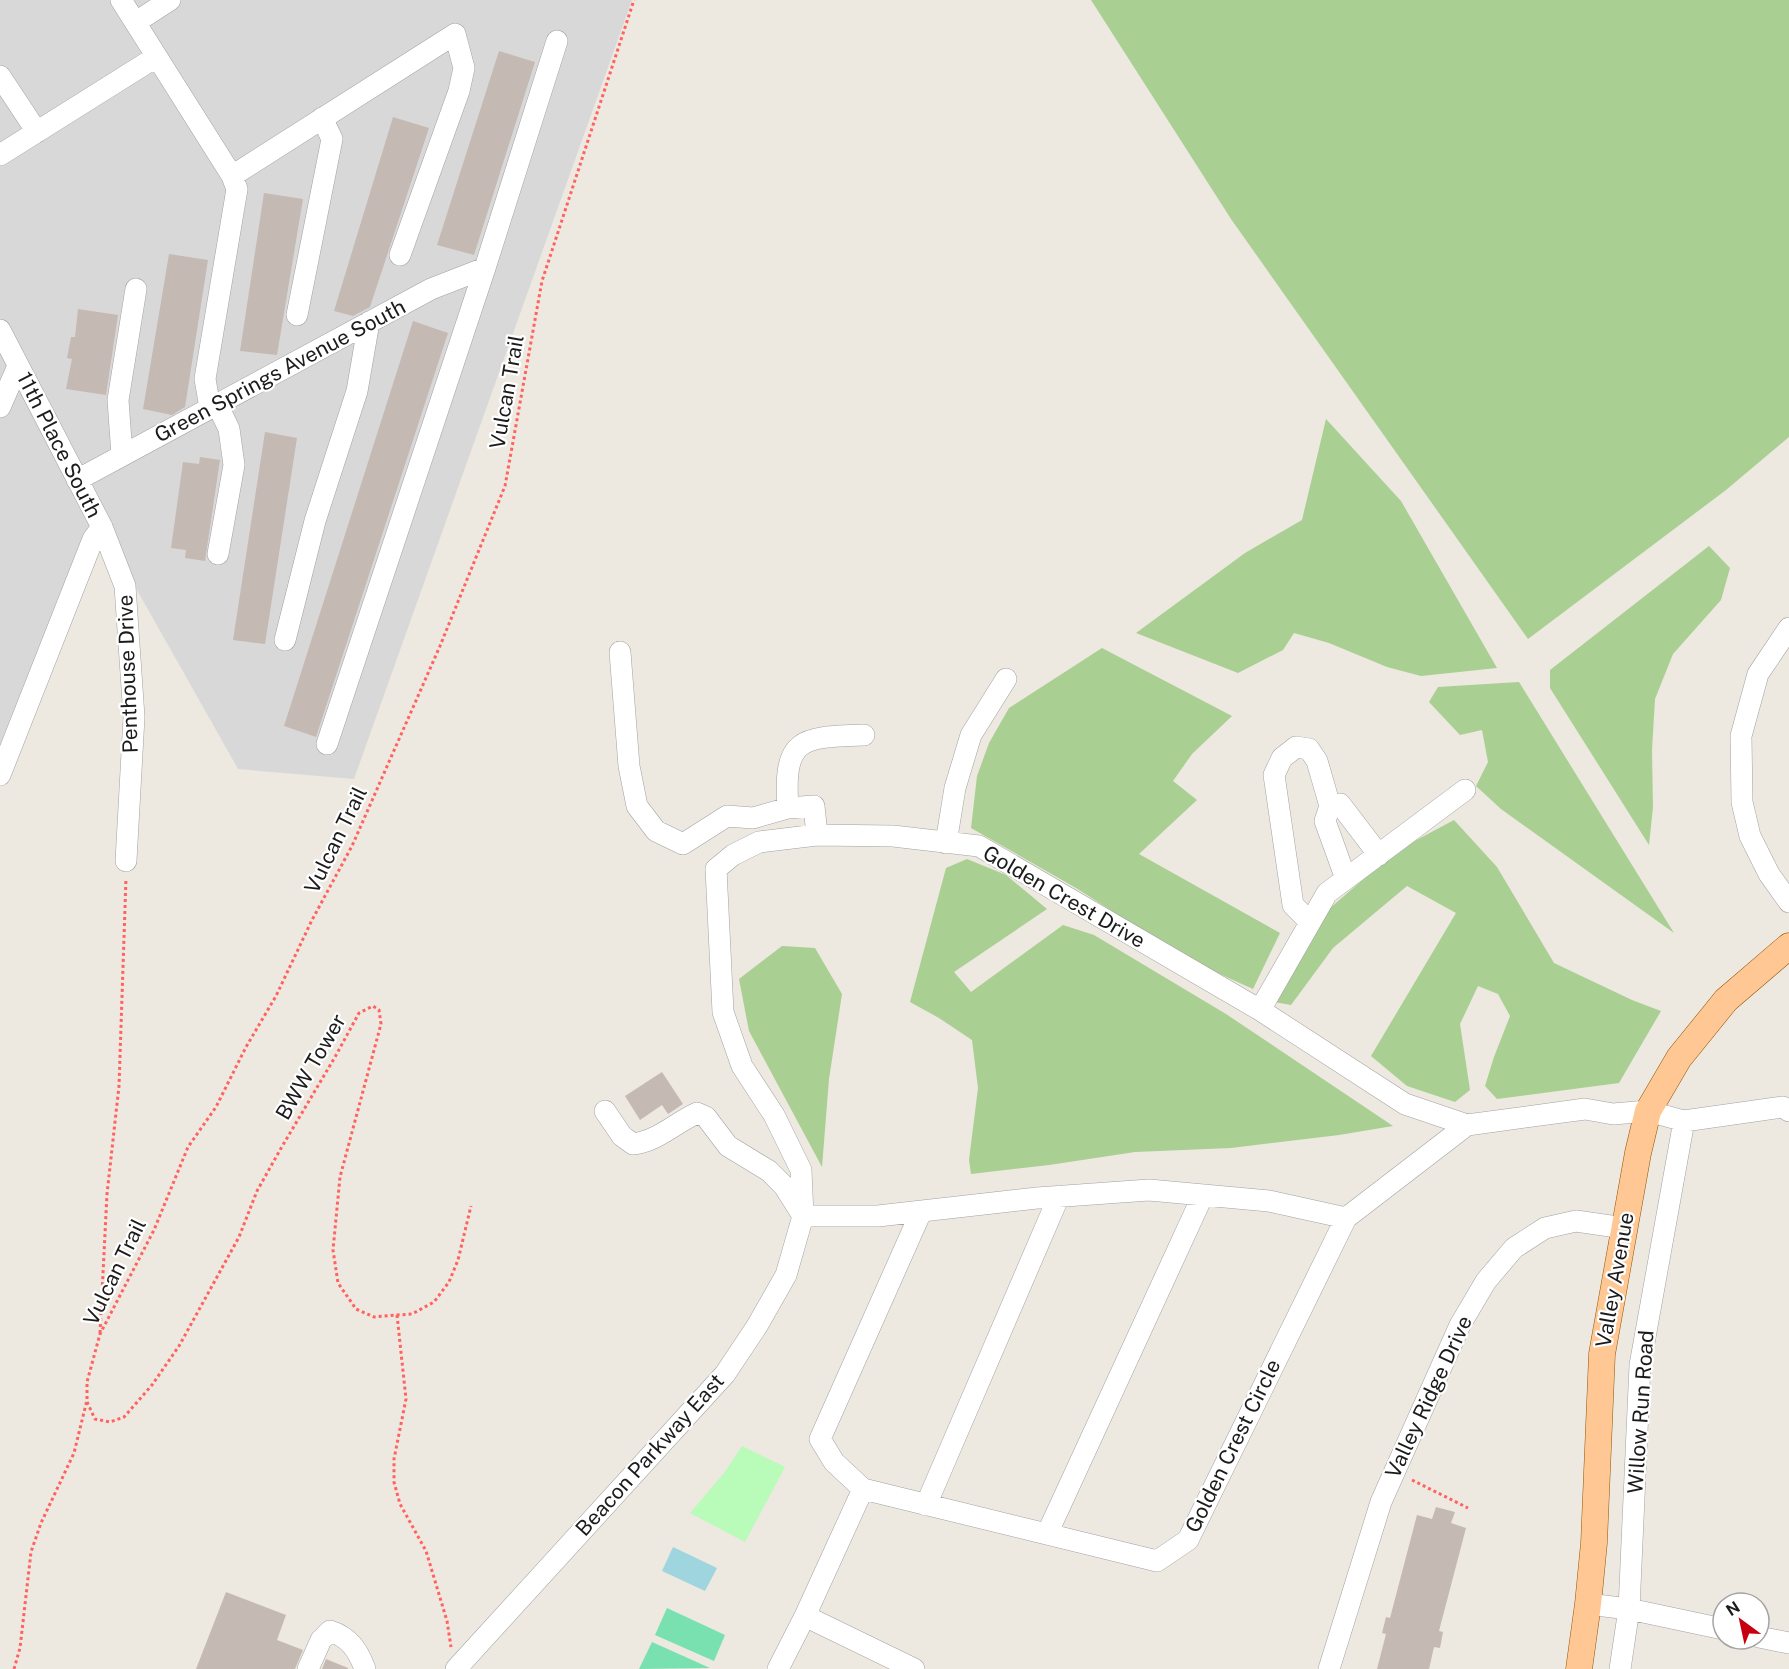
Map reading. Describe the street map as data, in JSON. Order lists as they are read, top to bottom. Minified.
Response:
{"streets":{"main road":["Valley Avenue"],"street":["Green Springs Avenue South","11th Place South","Penthouse Drive","Golden Crest Drive","Valley Ridge Drive","Willow Run Road","Golden Crest Circle","Beacon Parkway East"],"path":["Vulcan Trail","BWW Tower"]},"crossings":[["Green Springs Avenue South","11th Place South"],["Vulcan Trail","BWW Tower"],["11th Place South","Penthouse Drive"],["Golden Crest Drive","Valley Avenue"],["Golden Crest Drive","Willow Run Road"],["Golden Crest Drive","Golden Crest Circle"],["Golden Crest Drive","Beacon Parkway East"],["Valley Avenue","Valley Ridge Drive"]],"north":"top left"}
